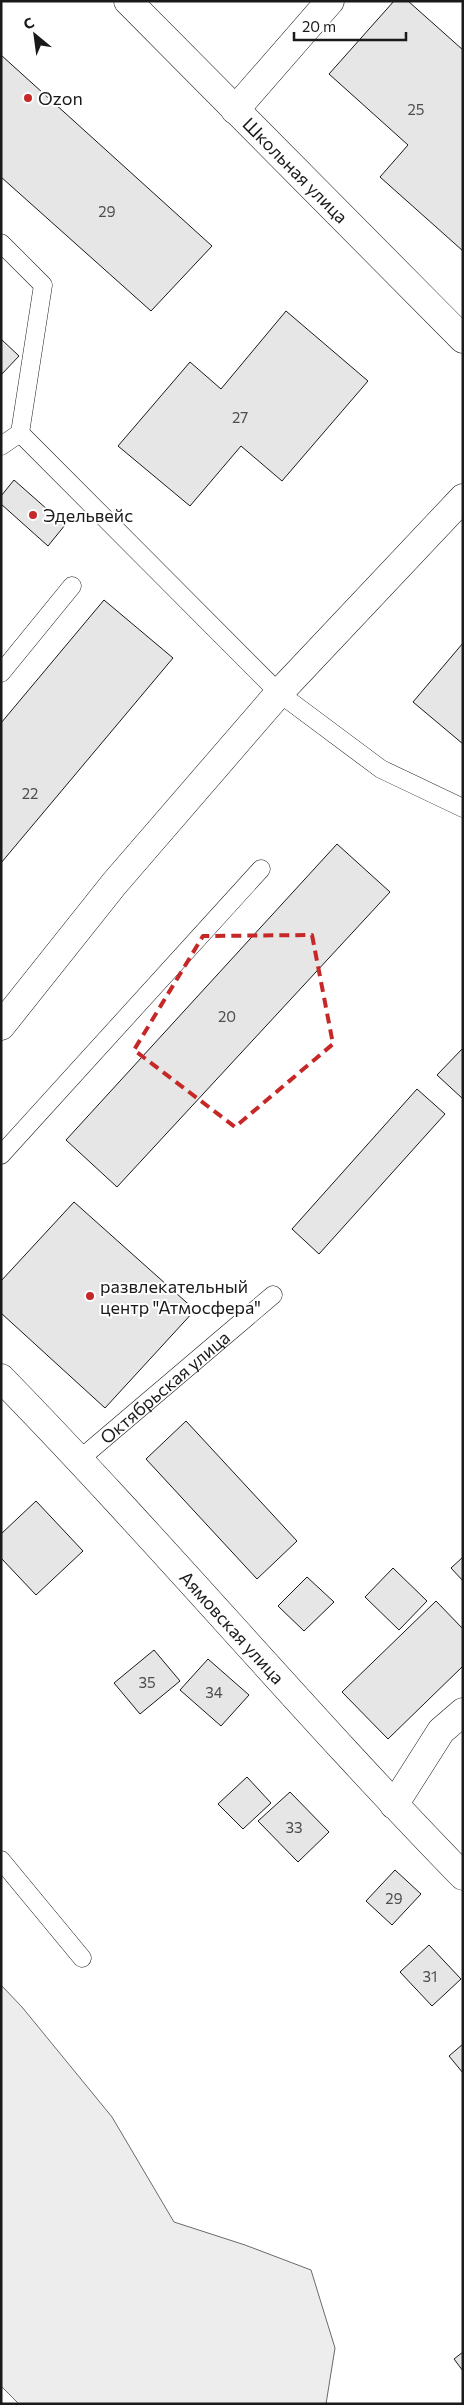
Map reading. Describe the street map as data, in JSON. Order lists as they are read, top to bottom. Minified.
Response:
{"streets":{"street":["Школьная улица","Аямовская улица"],"lane":["Октябрьская улица"]},"crossings":[["Октябрьская улица","Аямовская улица"]],"places":["Ozon","Эдельвейс","развлекательный центр \"Атмосфера\""],"house_numbers":["25","29","27","22","20","35","34","33","29","31"],"scale_bar":"20 m","north":"top left"}
